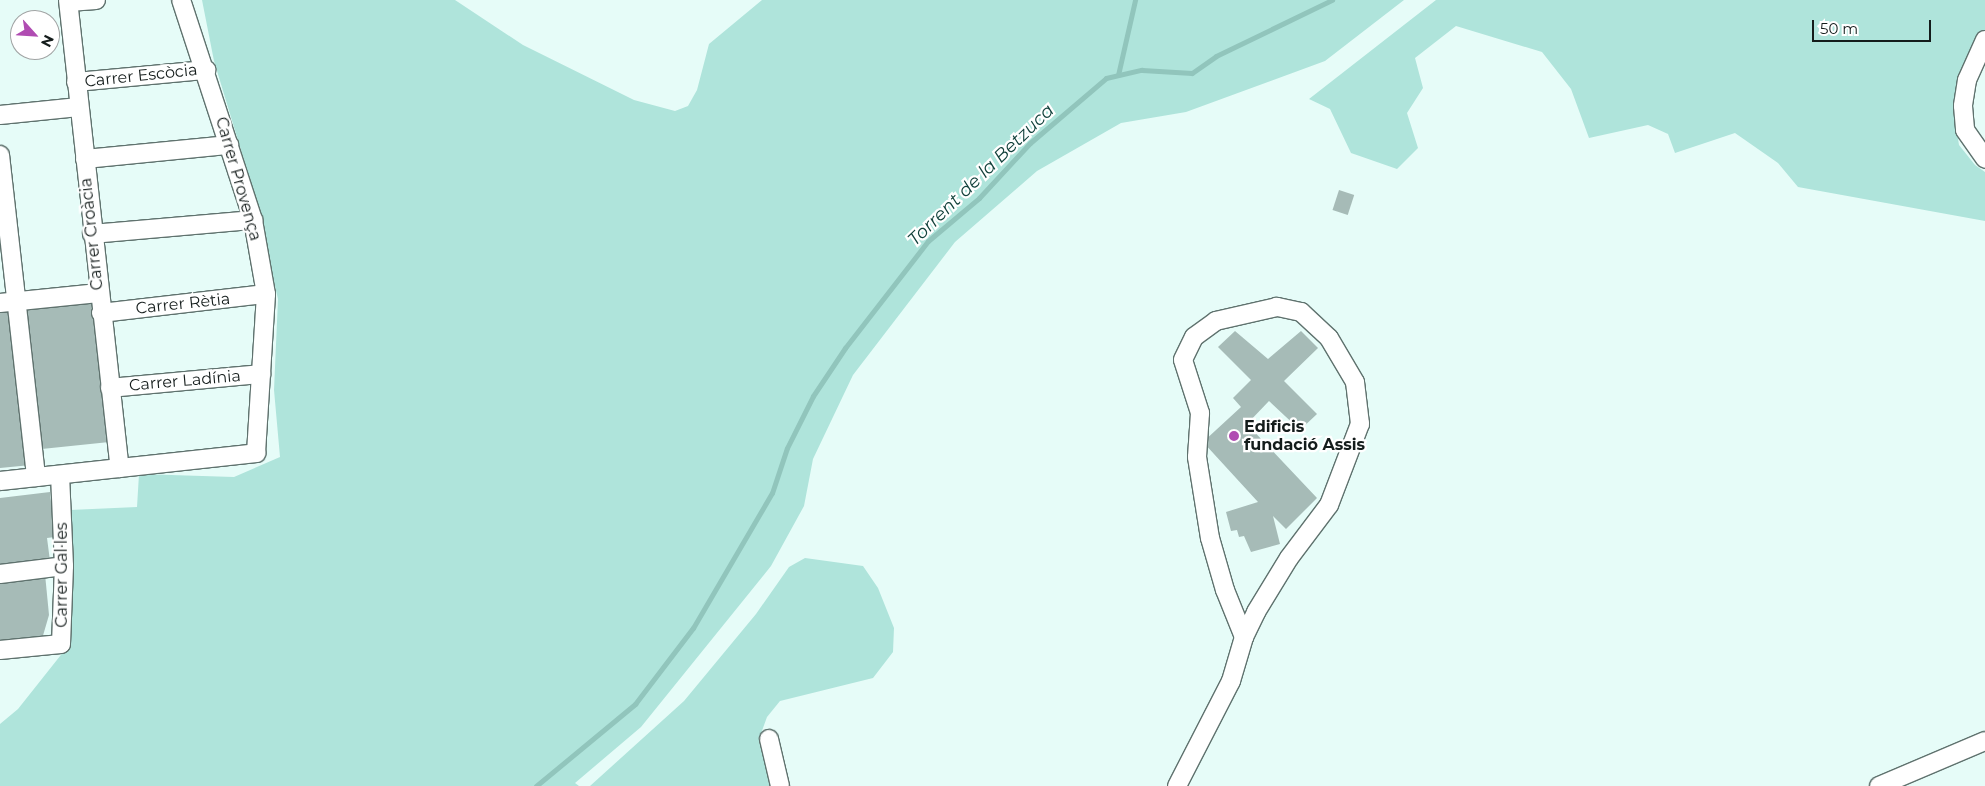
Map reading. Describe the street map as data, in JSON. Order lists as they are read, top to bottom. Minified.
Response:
{"streets":{"street":["Carrer Escòcia","Carrer Provença","Carrer Croàcia","Carrer Rètia","Carrer Ladínia","Carrer Gal·les"]},"crossings":[["Carrer Escòcia","Carrer Provença"],["Carrer Escòcia","Carrer Croàcia"],["Carrer Provença","Carrer Croàcia"],["Carrer Provença","Carrer Rètia"],["Carrer Provença","Carrer Ladínia"],["Carrer Croàcia","Carrer Rètia"],["Carrer Croàcia","Carrer Ladínia"]],"water":["Torrent de la Betzuca"],"places":["Edificis fundació Assis"],"scale_bar":"50 m","north":"bottom right"}
